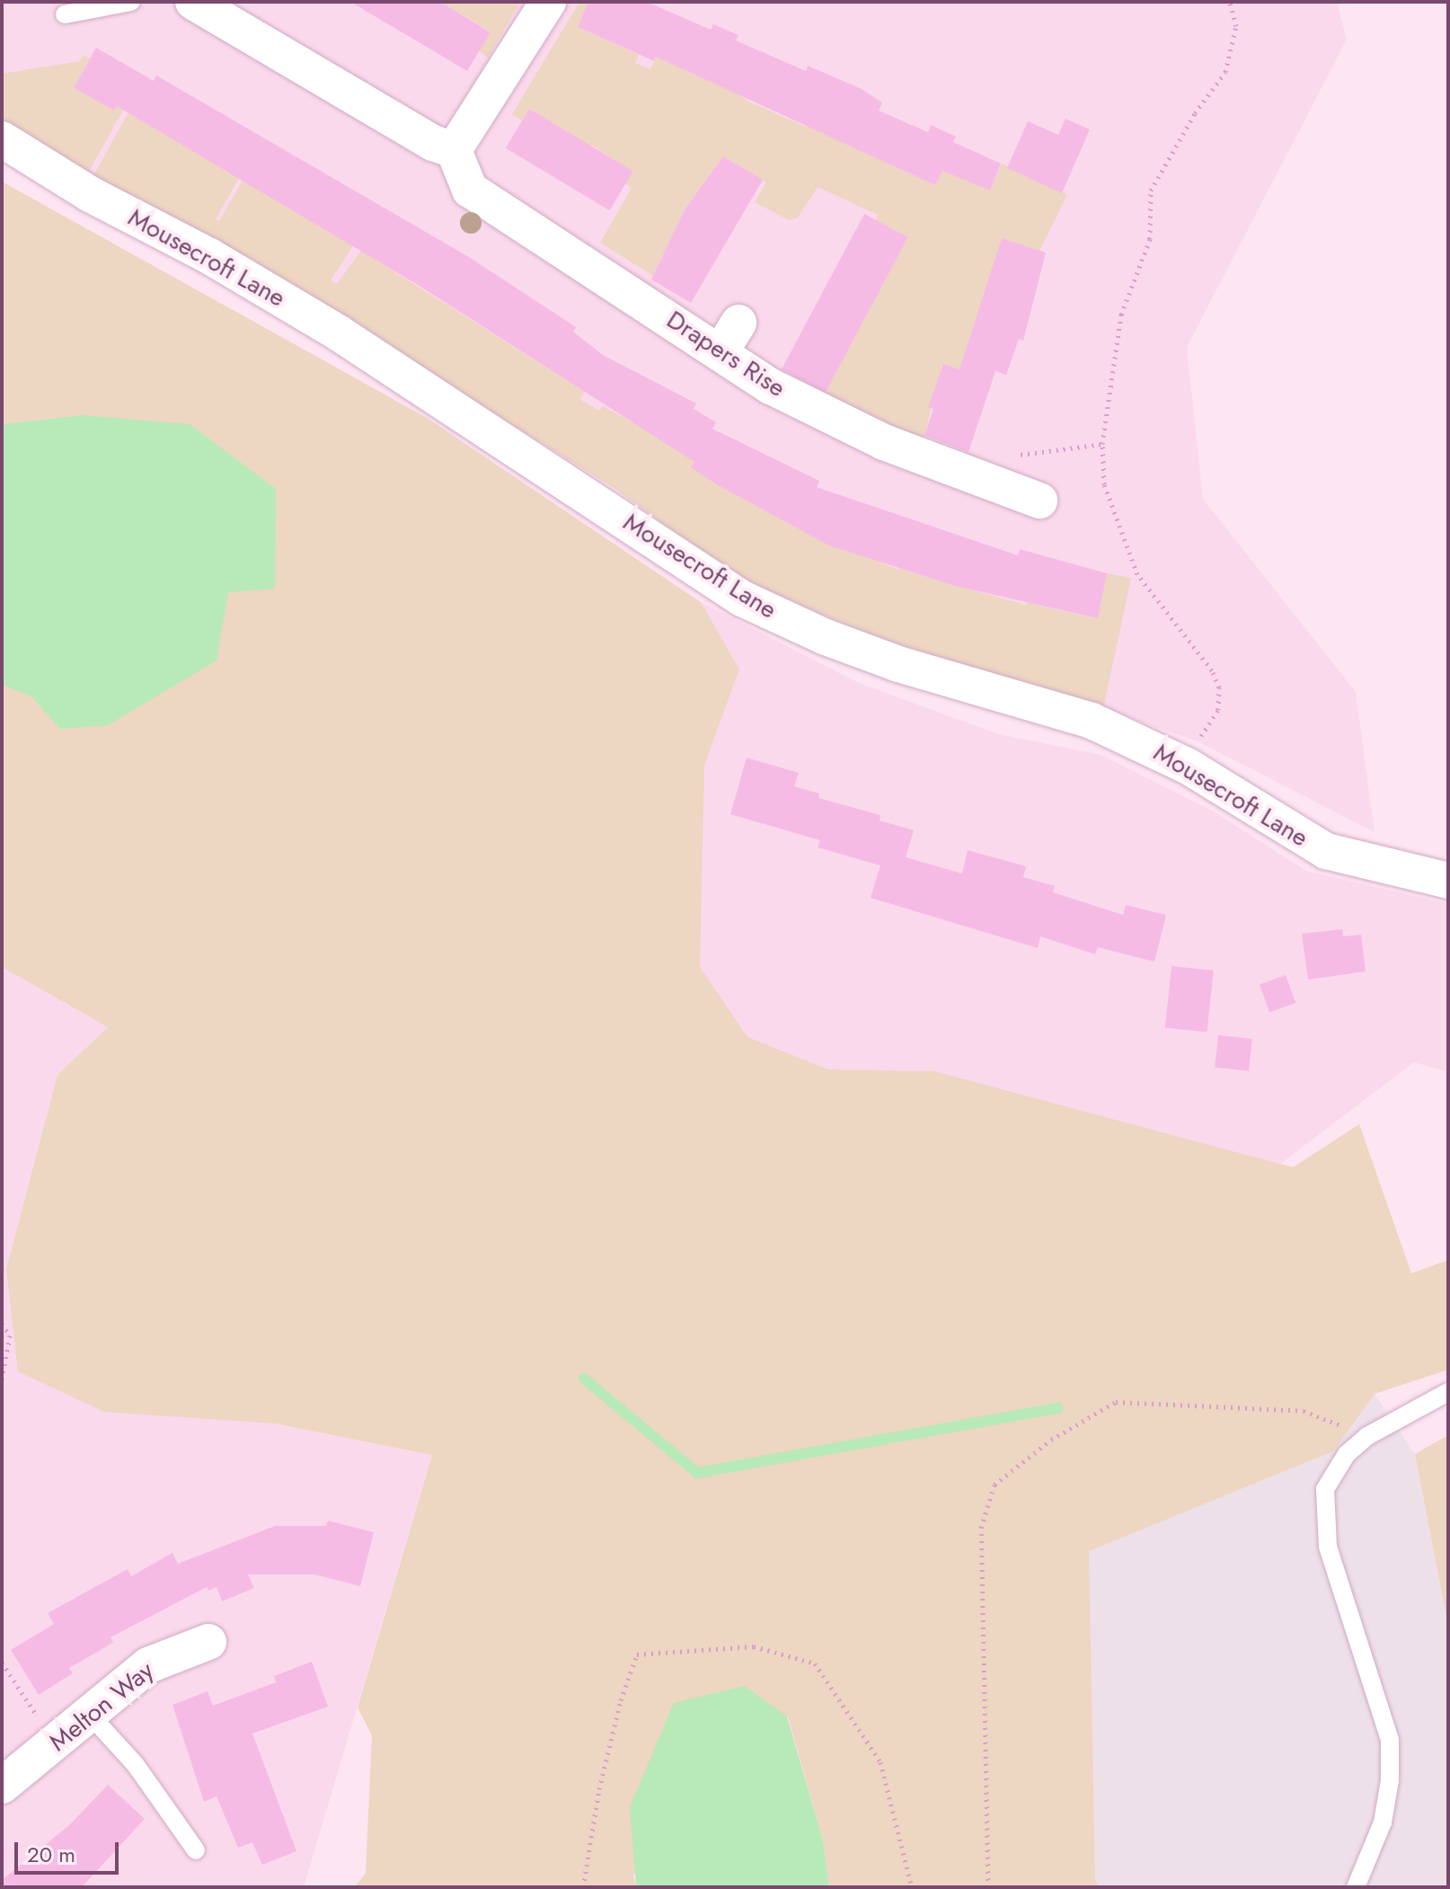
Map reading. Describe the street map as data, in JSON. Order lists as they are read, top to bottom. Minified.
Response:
{"streets":{"street":["Mousecroft Lane","Drapers Rise","Melton Way"]},"scale_bar":"20 m"}
